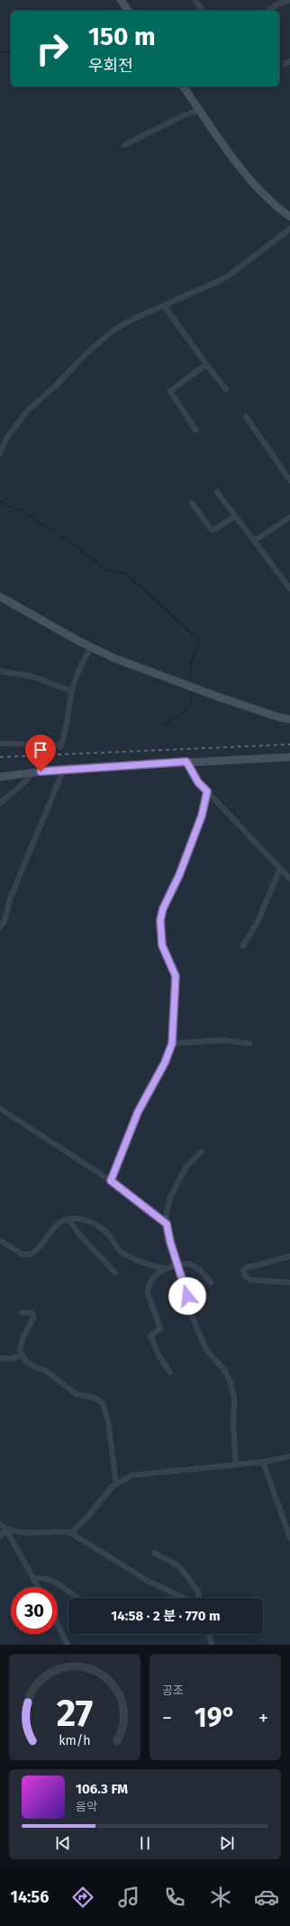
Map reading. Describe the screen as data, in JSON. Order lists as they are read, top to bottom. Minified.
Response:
{"page":{"turn":["150 m","우회전"],"limit":"30","trip":"14:58 · 2 분 · 770 m","tile":"공조","heat":["−","19°","+"],"song":["106.3 FM","음악"],"tabs":"14:56","gauge":["27","km/h"]}}
